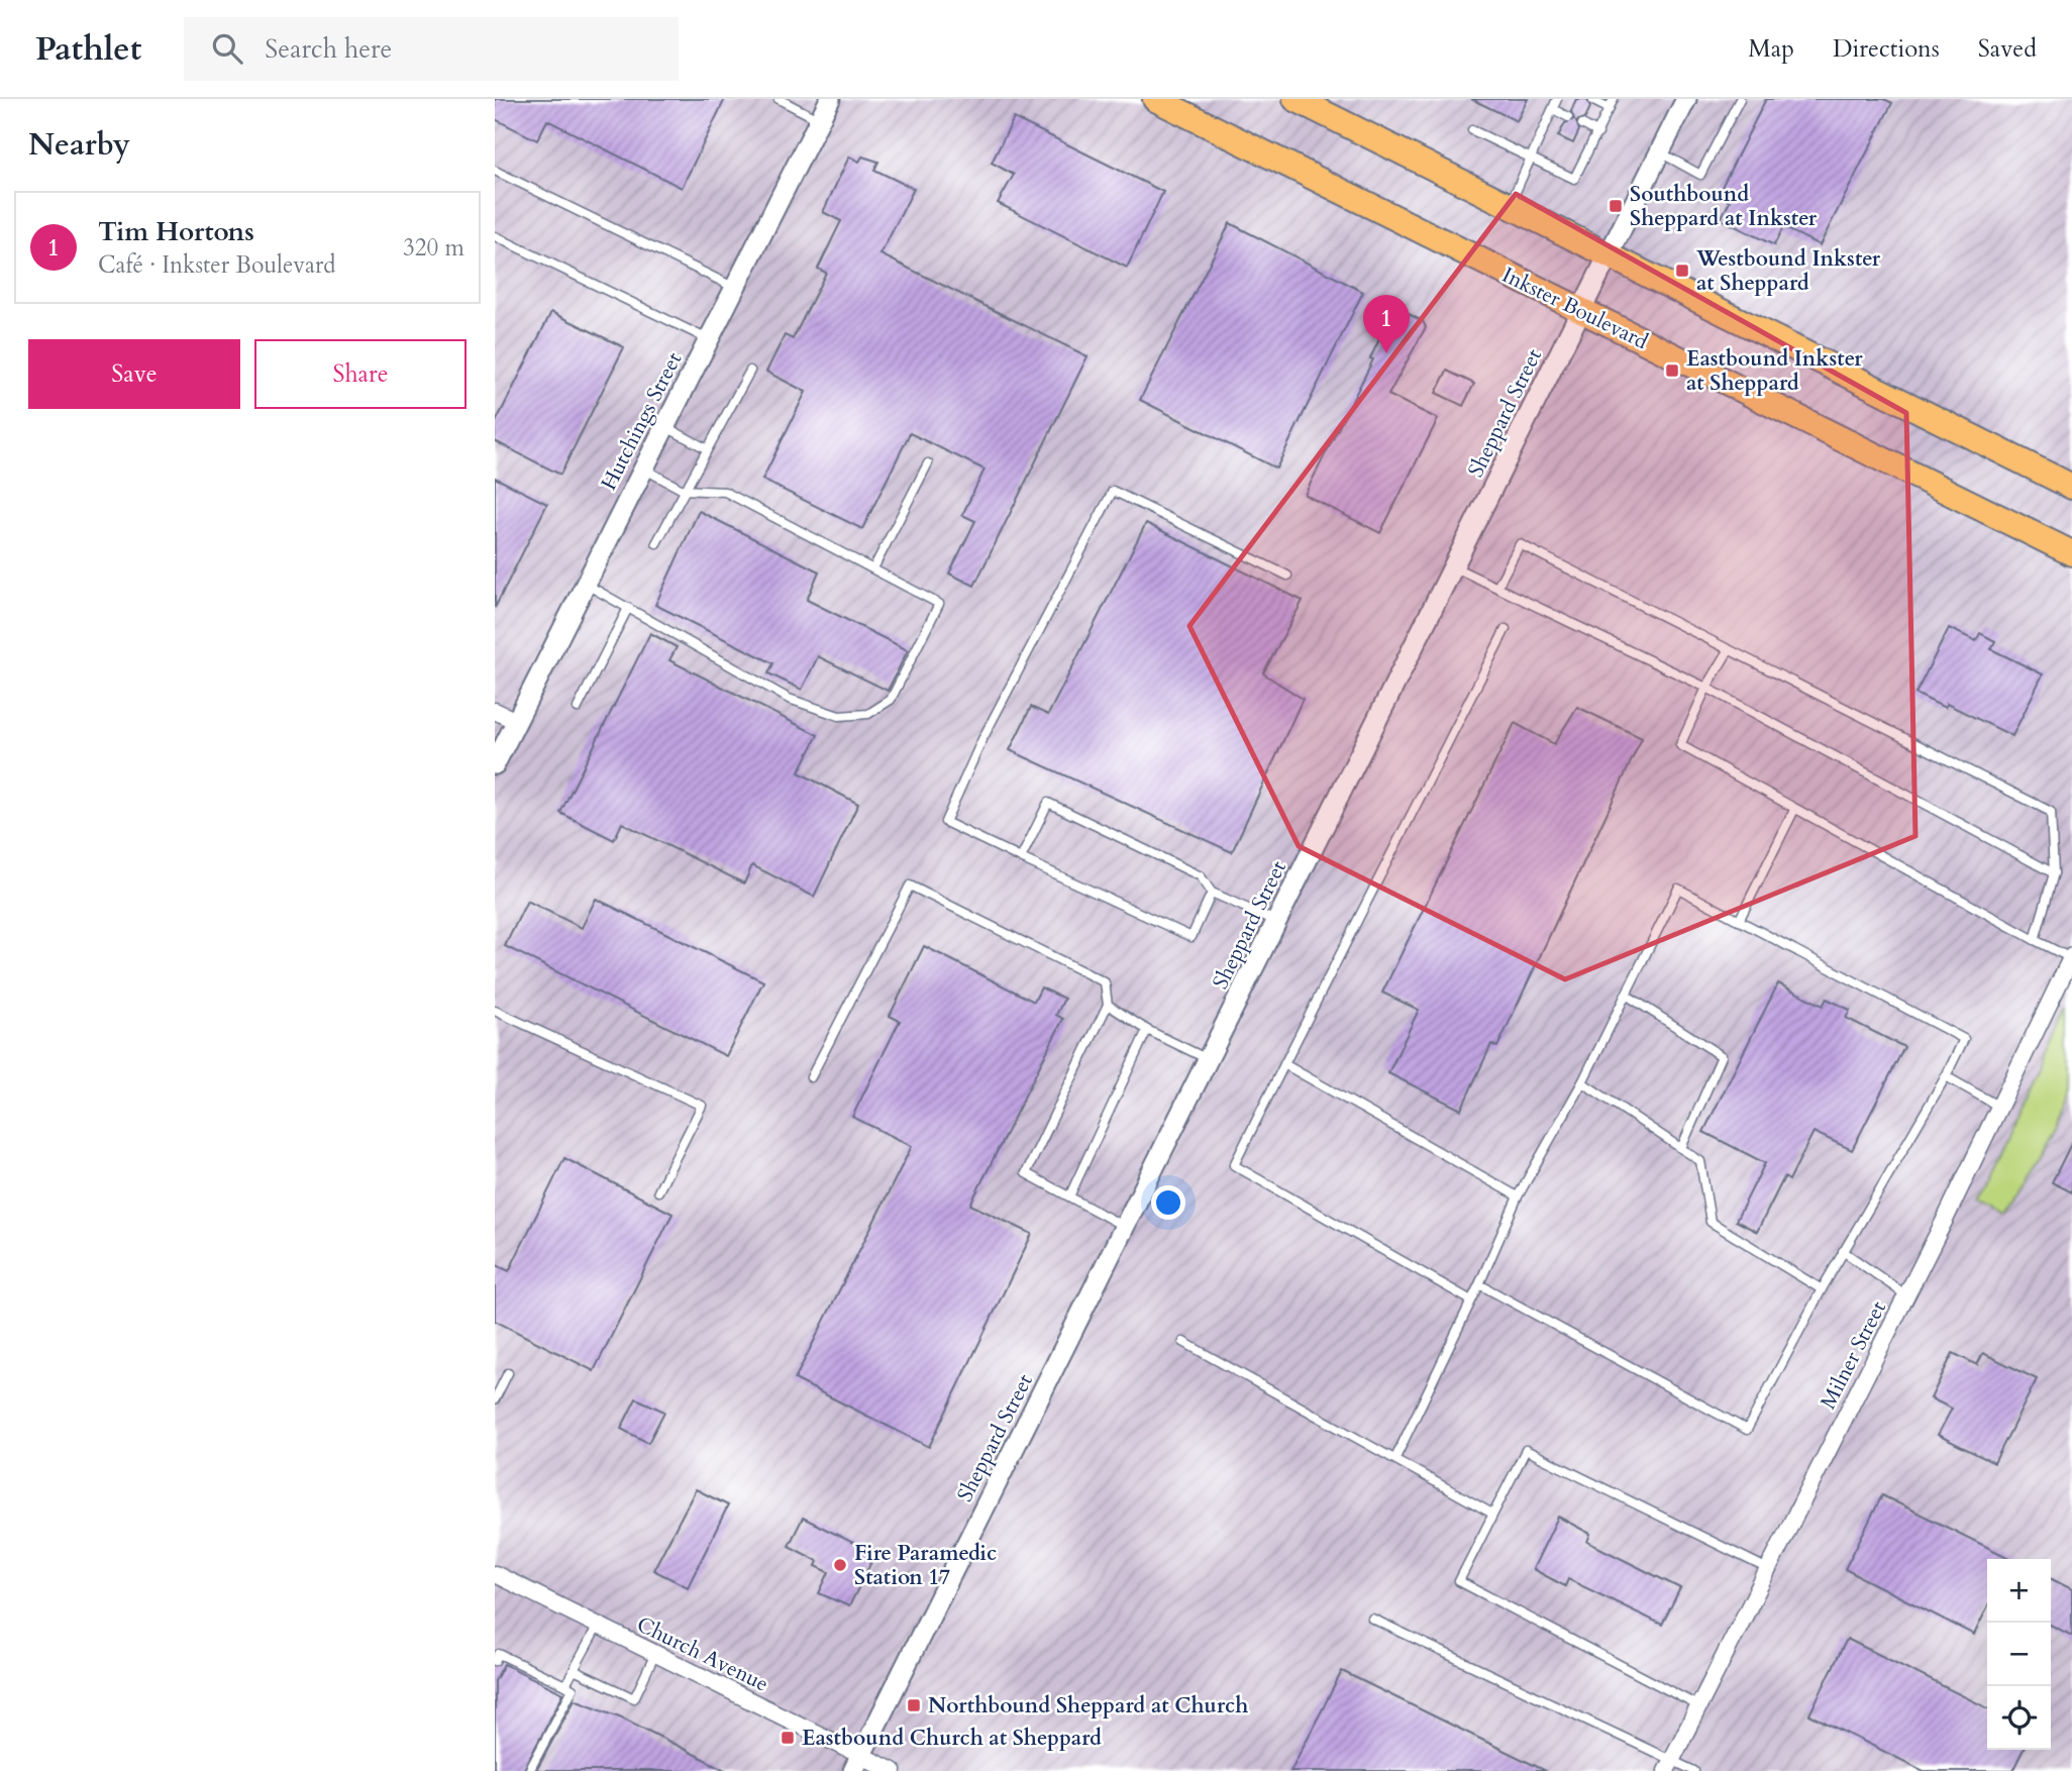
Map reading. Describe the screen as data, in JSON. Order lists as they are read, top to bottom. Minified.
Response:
{"streets":{"main road":["Inkster Boulevard"],"street":["Sheppard Street","Hutchings Street","Milner Street","Church Avenue"]},"crossings":[["Inkster Boulevard","Sheppard Street"],["Sheppard Street","Church Avenue"]],"places":{"transit":["Southbound Sheppard at Inkster","Westbound Inkster at Sheppard","Eastbound Inkster at Sheppard","Northbound Sheppard at Church","Eastbound Church at Sheppard"],"other":["Fire Paramedic Station 17"]},"page":{"header":"Pathlet","search":"Search here","nav":["Map","Directions","Saved"],"heading":"Nearby","list":[{"mark":"1","name":"Tim Hortons","note":"Café · Inkster Boulevard","value":"320 m"}],"pins":"1","buttons":["Save","Share"],"map_buttons":["+","−"]}}
